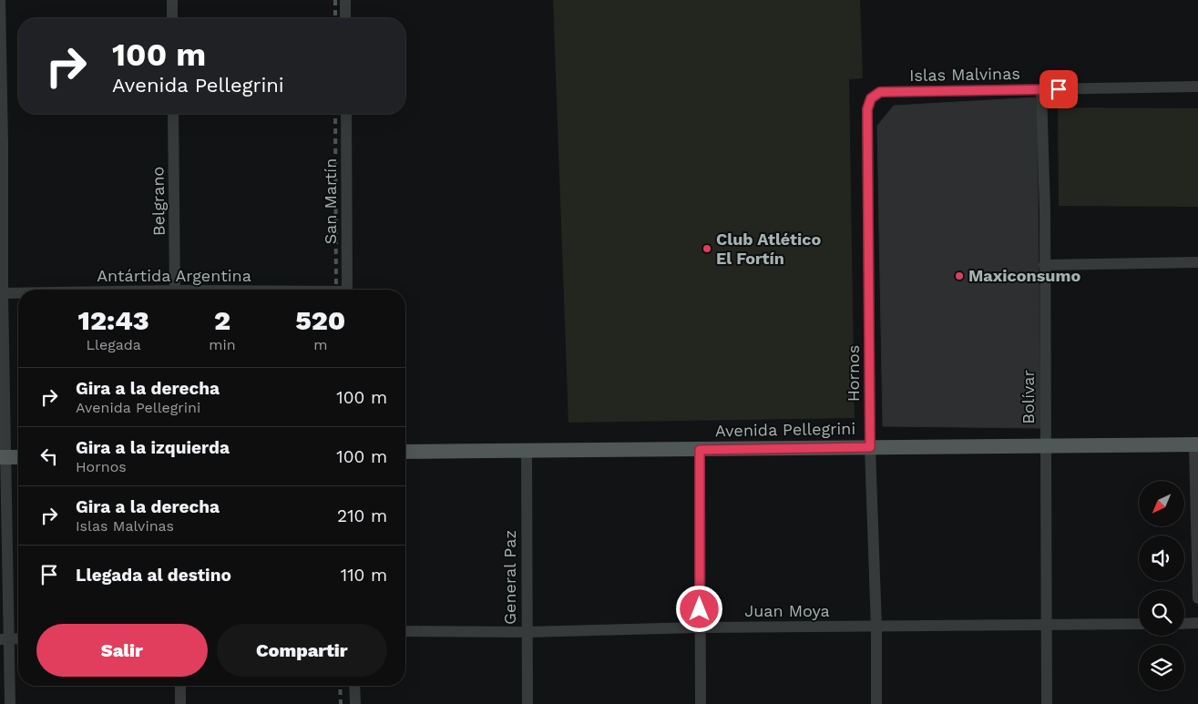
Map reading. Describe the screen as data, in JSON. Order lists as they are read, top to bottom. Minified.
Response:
{"streets":{"main road":["Avenida Pellegrini"],"street":["Islas Malvinas","Belgrano","San Martín","Antártida Argentina","Hornos","Bolívar","General Paz","Juan Moya"]},"crossings":[["Islas Malvinas","Hornos"],["Islas Malvinas","Bolívar"],["Hornos","Avenida Pellegrini"],["Hornos","Juan Moya"],["Bolívar","Avenida Pellegrini"],["Bolívar","Juan Moya"],["Avenida Pellegrini","General Paz"],["General Paz","Juan Moya"]],"places":["Club Atlético El Fortín","Maxiconsumo"],"north":"bottom left","page":{"turn":["100 m","Avenida Pellegrini"],"eta":["12:43","Llegada","2","min","520","m"],"list":[{"name":"Gira a la derecha","note":"Avenida Pellegrini","value":"100 m"},{"name":"Gira a la izquierda","note":"Hornos","value":"100 m"},{"name":"Gira a la derecha","note":"Islas Malvinas","value":"210 m"},{"name":"Llegada al destino","value":"110 m"}],"buttons":["Salir","Compartir"]}}
